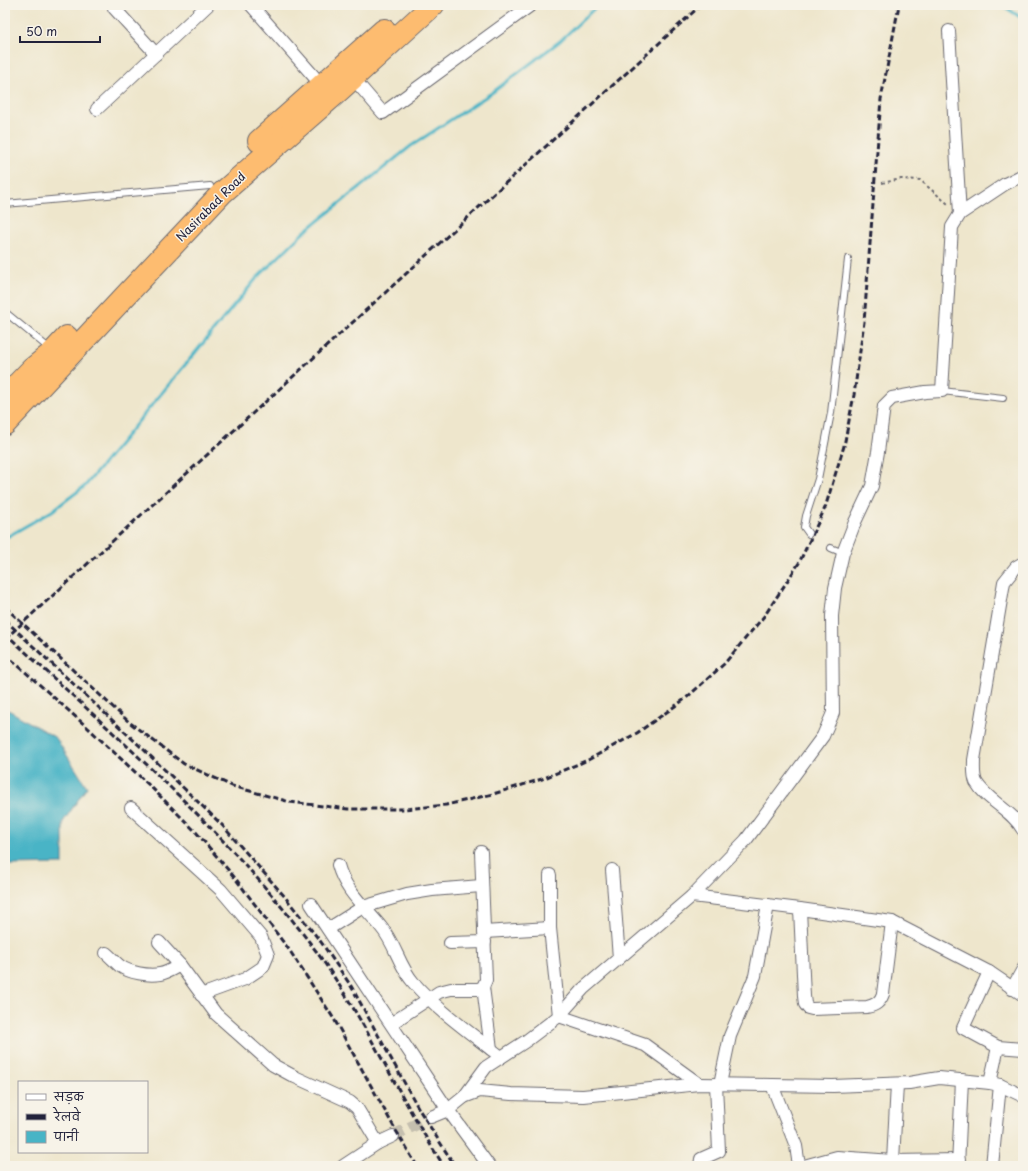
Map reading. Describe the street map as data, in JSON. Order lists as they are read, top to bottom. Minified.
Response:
{"streets":{"highway":["Nasirabad Road"]},"legend":["सड़क","रेलवे","पानी"],"scale_bar":"50 m"}
